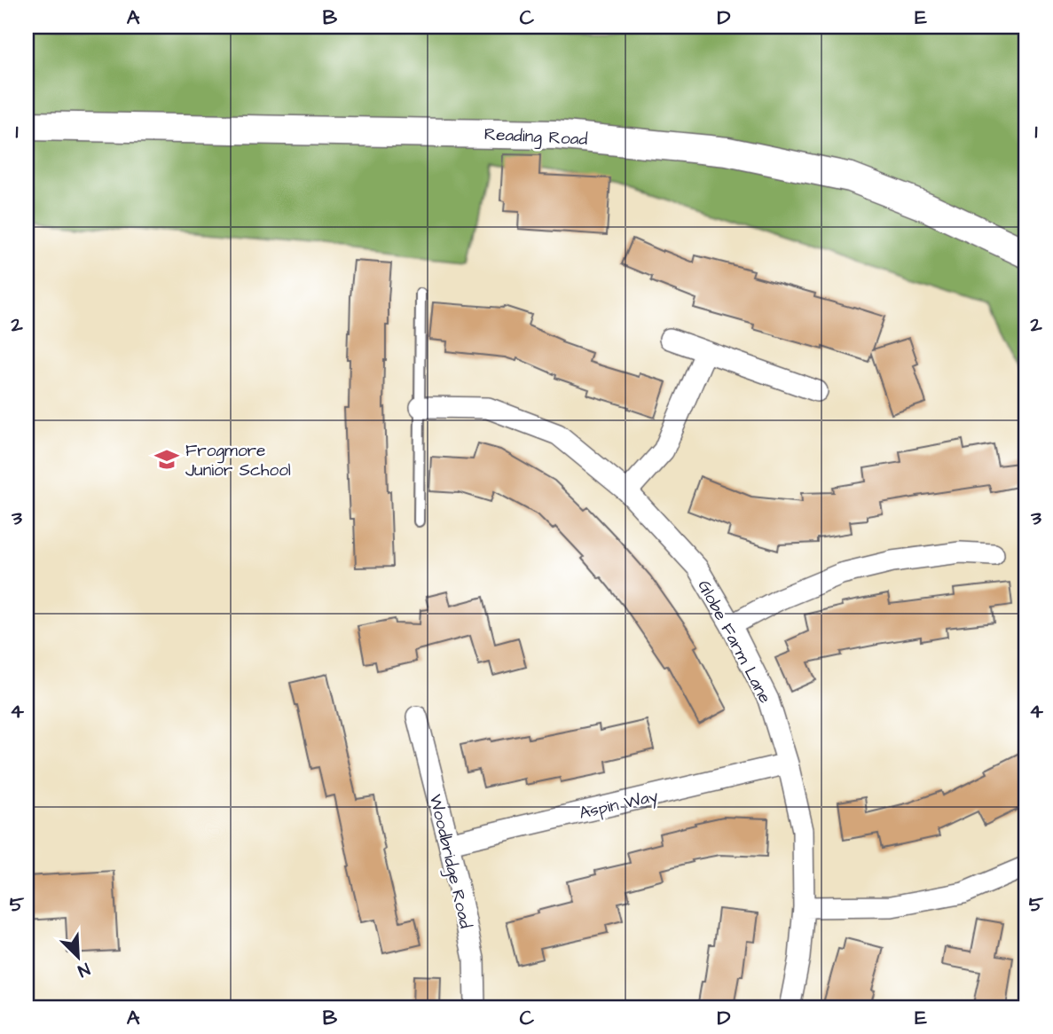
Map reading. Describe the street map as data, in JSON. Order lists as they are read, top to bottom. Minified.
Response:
{"streets":{"main road":["Reading Road"],"street":["Globe Farm Lane","Aspin Way","Woodbridge Road"]},"crossings":[["Globe Farm Lane","Aspin Way"],["Aspin Way","Woodbridge Road"]],"places":{"school or university":["Frogmore Junior School"]},"north":"bottom right","grid":{"columns":["A","B","C","D","E"],"rows":["1","2","3","4","5"]}}
